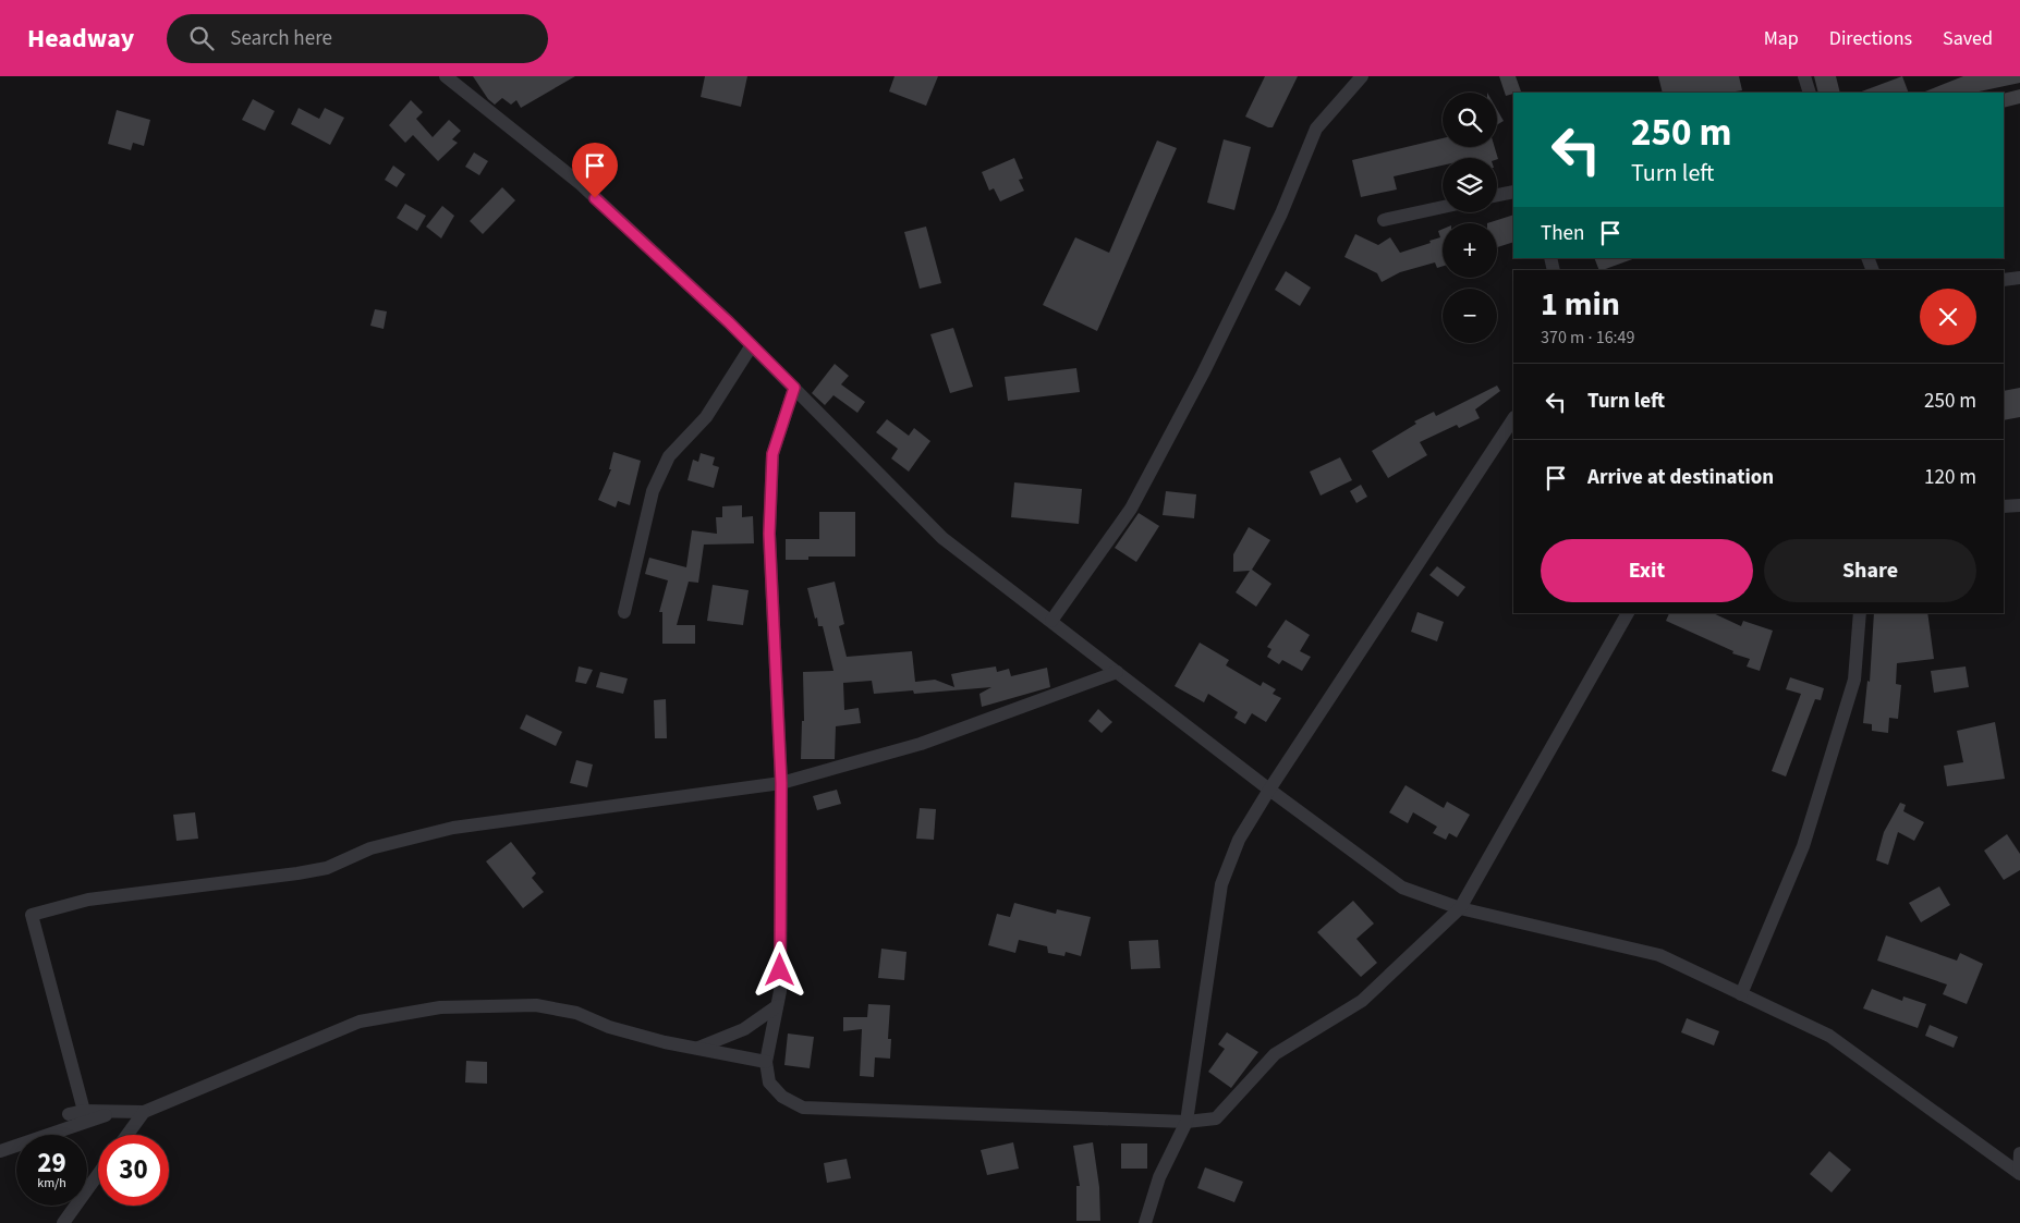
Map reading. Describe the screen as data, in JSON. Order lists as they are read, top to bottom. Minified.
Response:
{"page":{"header":"Headway","search":"Search here","nav":["Map","Directions","Saved"],"map_buttons":["+","−"],"turn":["250 m","Turn left"],"then":"Then","heading":["1 min","370 m · 16:49"],"list":[{"name":"Turn left","value":"250 m"},{"name":"Arrive at destination","value":"120 m"}],"buttons":["Exit","Share"],"speed":"29 km/h","limit":"30"}}
